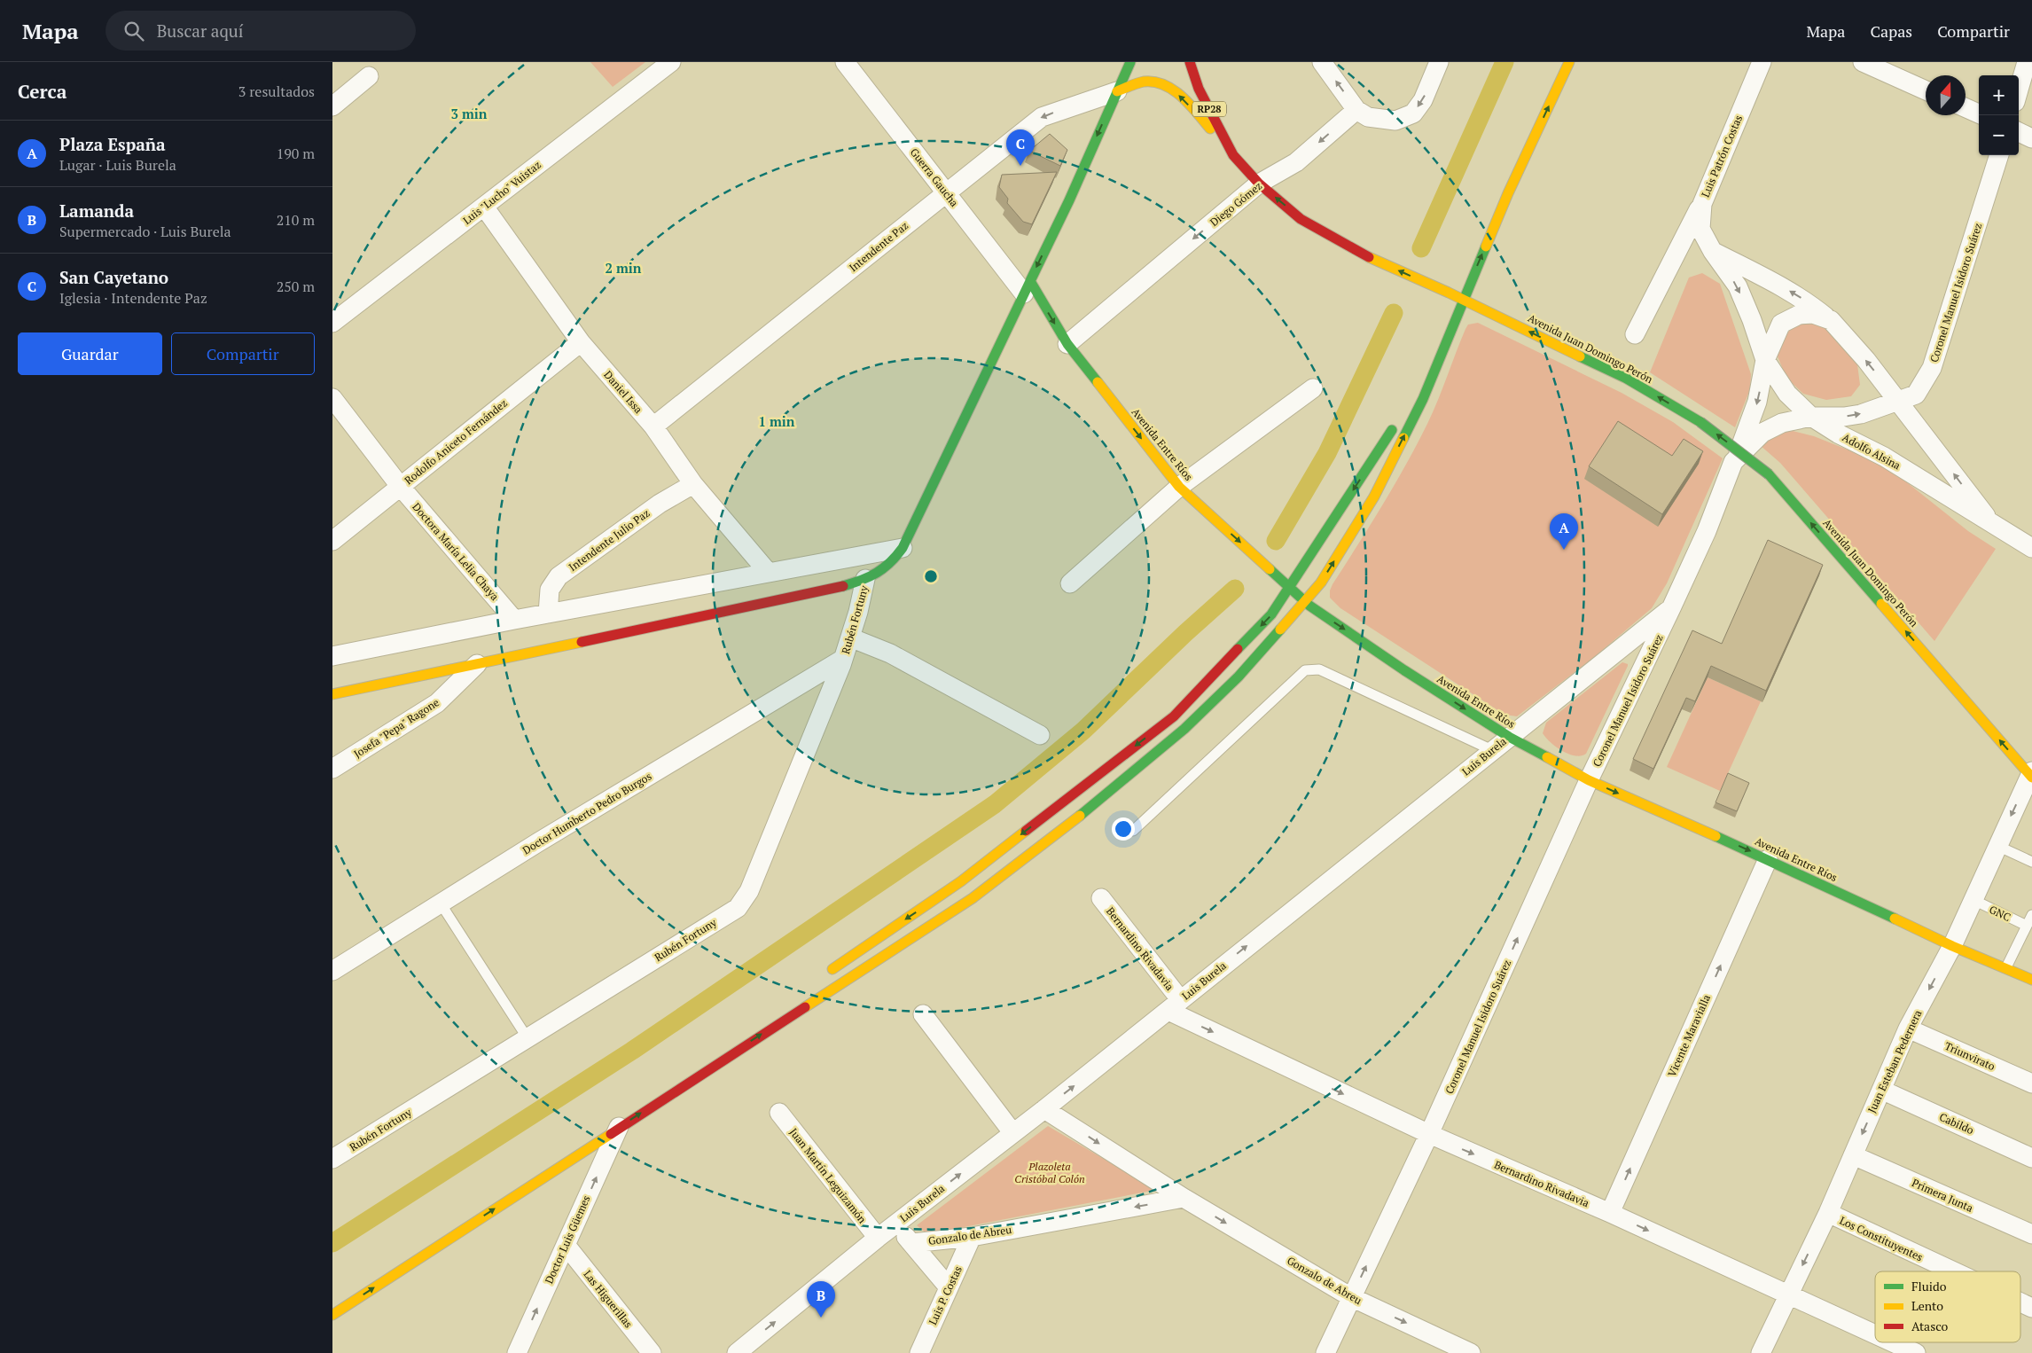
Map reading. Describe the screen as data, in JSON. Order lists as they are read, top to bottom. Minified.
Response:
{"streets":{"main road":["RP28","Avenida Juan Domingo Perón","Avenida Entre Ríos"],"street":["Luis Patrón Costas","Guerra Gaucha","Luis \"Lucho\" Vuistaz","Diego Gómez","Intendente Paz","Coronel Manuel Isidoro Suárez","Daniel Issa","Rodolfo Aniceto Fernández","Adolfo Alsina","Intendente Julio Paz","Doctora María Lelia Chaya","Rubén Fortuny","Josefa \"Pepa\" Ragone","Luis Burela","Doctor Humberto Pedro Burgos","Bernardino Rivadavia","Vicente Maravialla","Triunvirato","Juan Esteban Pedernera","Cabildo","Juan Martín Leguizamón","Primera Junta","Gonzalo de Abreu","Los Constituyentes","Doctor Luis Güemes","Luis P. Costas","Las Higuerillas"],"lane":["GNC"]},"crossings":[["Luis Patrón Costas","Adolfo Alsina"],["Guerra Gaucha","Intendente Paz"],["Guerra Gaucha","Avenida Entre Ríos"],["Luis \"Lucho\" Vuistaz","Daniel Issa"],["Diego Gómez","Avenida Juan Domingo Perón"],["Diego Gómez","Avenida Entre Ríos"],["Intendente Paz","Daniel Issa"],["Coronel Manuel Isidoro Suárez","Avenida Entre Ríos"],["Coronel Manuel Isidoro Suárez","Adolfo Alsina"],["Coronel Manuel Isidoro Suárez","Luis Burela"],["Coronel Manuel Isidoro Suárez","Bernardino Rivadavia"],["Coronel Manuel Isidoro Suárez","Gonzalo de Abreu"],["Avenida Juan Domingo Perón","Juan Esteban Pedernera"],["Daniel Issa","Rodolfo Aniceto Fernández"],["Daniel Issa","Intendente Julio Paz"],["Rodolfo Aniceto Fernández","Doctora María Lelia Chaya"],["Avenida Entre Ríos","Luis Burela"],["Avenida Entre Ríos","Vicente Maravialla"],["Avenida Entre Ríos","Juan Esteban Pedernera"],["Rubén Fortuny","Doctor Humberto Pedro Burgos"],["Luis Burela","Bernardino Rivadavia"],["Luis Burela","Juan Martín Leguizamón"],["Luis Burela","Gonzalo de Abreu"],["GNC","Juan Esteban Pedernera"],["Bernardino Rivadavia","Vicente Maravialla"],["Bernardino Rivadavia","Juan Esteban Pedernera"],["Triunvirato","Juan Esteban Pedernera"],["Juan Esteban Pedernera","Cabildo"],["Juan Esteban Pedernera","Primera Junta"],["Juan Esteban Pedernera","Los Constituyentes"],["Gonzalo de Abreu","Luis P. Costas"],["Doctor Luis Güemes","Las Higuerillas"]],"one_way":["Diego Gómez","Coronel Manuel Isidoro Suárez","Avenida Juan Domingo Perón","Avenida Entre Ríos","Luis Burela","Bernardino Rivadavia","Vicente Maravialla","Juan Esteban Pedernera","Doctor Luis Güemes"],"parks":["Plazoleta Cristóbal Colón"],"legend":["Fluido","Lento","Atasco"],"north":"top","page":{"header":"Mapa","search":"Buscar aquí","nav":["Mapa","Capas","Compartir"],"heading":["Cerca","3 resultados"],"map_buttons":["+","−"],"list":[{"mark":"A","name":"Plaza España","note":"Lugar · Luis Burela","value":"190 m"},{"mark":"B","name":"Lamanda","note":"Supermercado · Luis Burela","value":"210 m"},{"mark":"C","name":"San Cayetano","note":"Iglesia · Intendente Paz","value":"250 m"}],"pins":["C","A","B"],"buttons":["Guardar","Compartir"]},"rings":["3 min","2 min","1 min"]}
